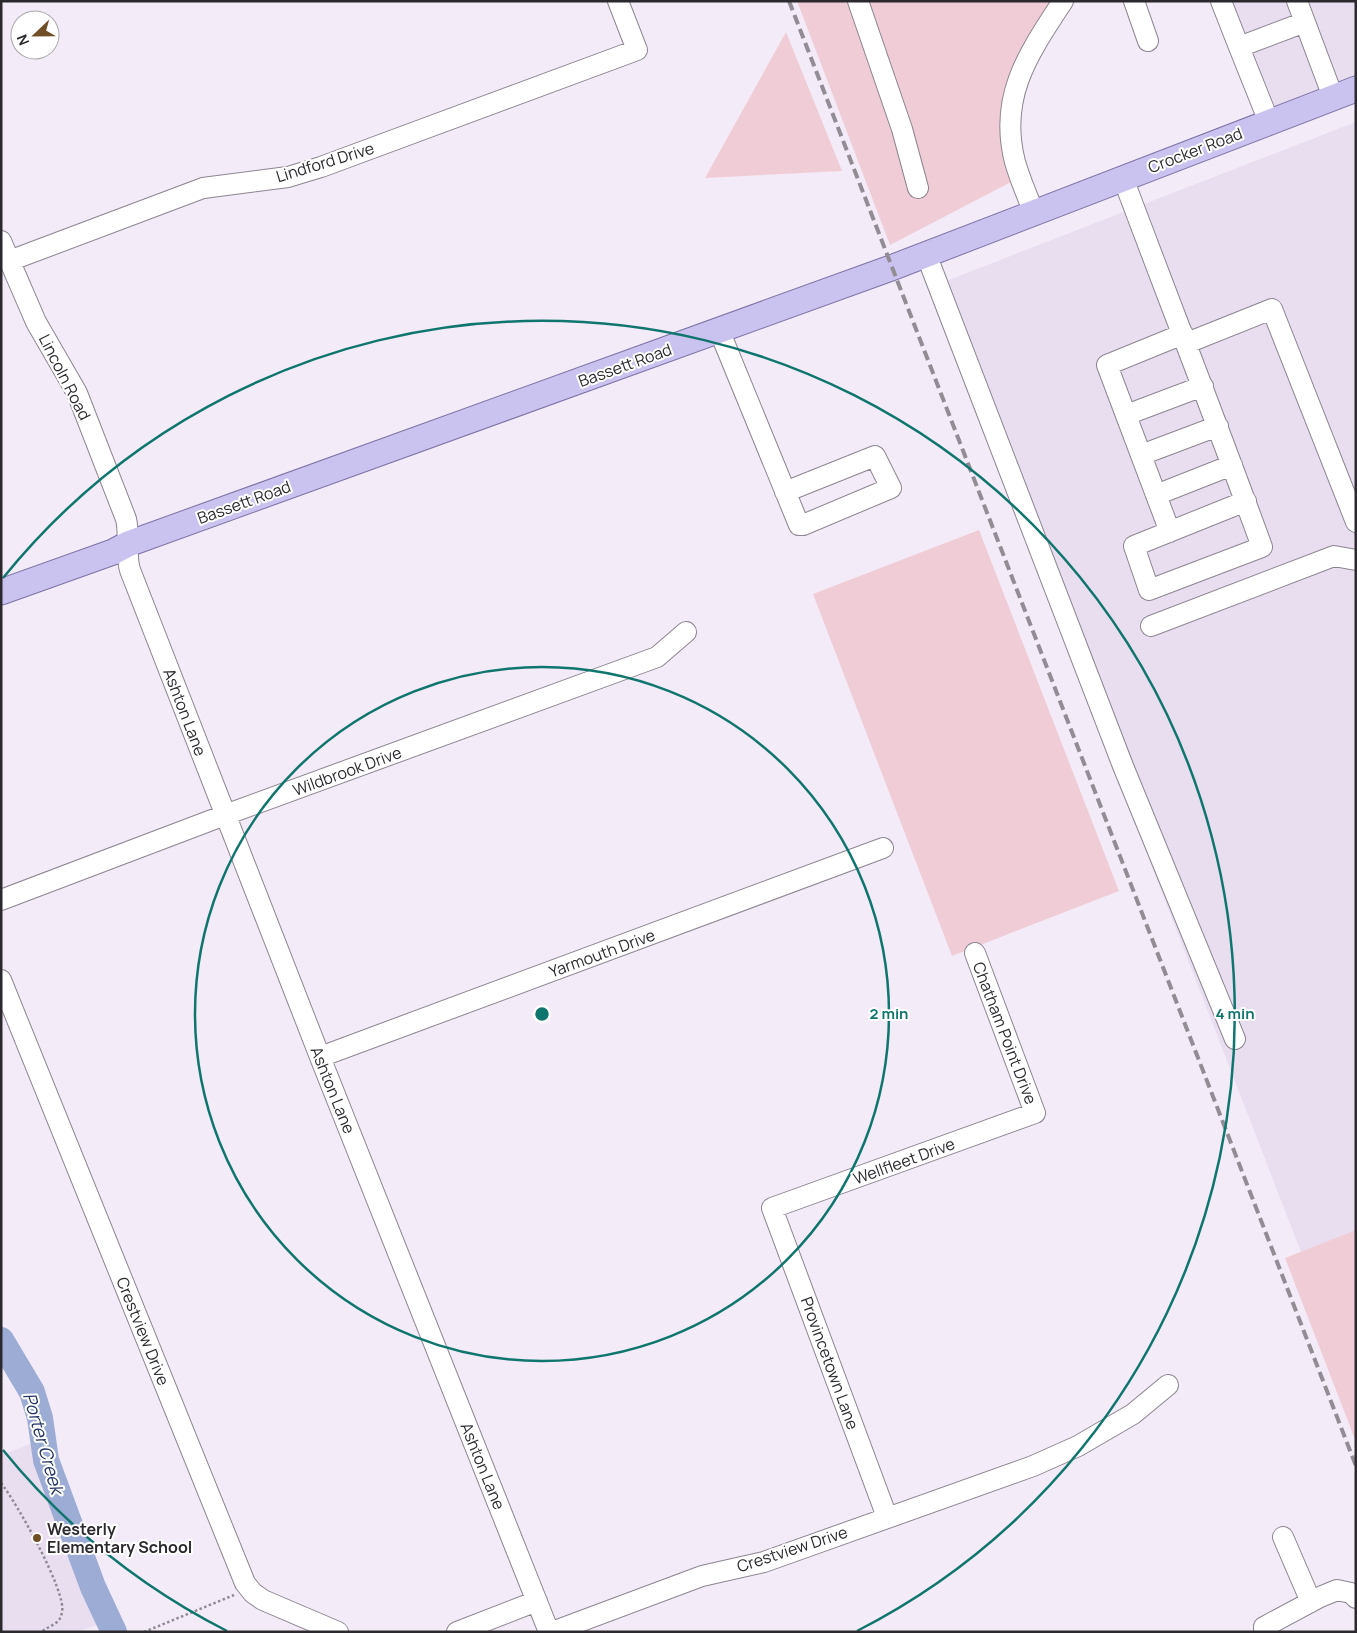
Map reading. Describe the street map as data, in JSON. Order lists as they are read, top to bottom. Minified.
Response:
{"streets":{"main road":["Crocker Road","Bassett Road"],"street":["Lindford Drive","Lincoln Road","Ashton Lane","Wildbrook Drive","Yarmouth Drive","Chatham Point Drive","Wellfleet Drive","Crestview Drive","Provincetown Lane"]},"crossings":[["Crocker Road","Bassett Road"],["Lindford Drive","Lincoln Road"],["Bassett Road","Lincoln Road"],["Bassett Road","Ashton Lane"],["Lincoln Road","Ashton Lane"],["Ashton Lane","Wildbrook Drive"],["Ashton Lane","Yarmouth Drive"],["Ashton Lane","Crestview Drive"],["Chatham Point Drive","Wellfleet Drive"],["Wellfleet Drive","Provincetown Lane"],["Crestview Drive","Provincetown Lane"]],"water":["Porter Creek"],"places":["Westerly Elementary School"],"north":"left","rings":["2 min","4 min"]}
